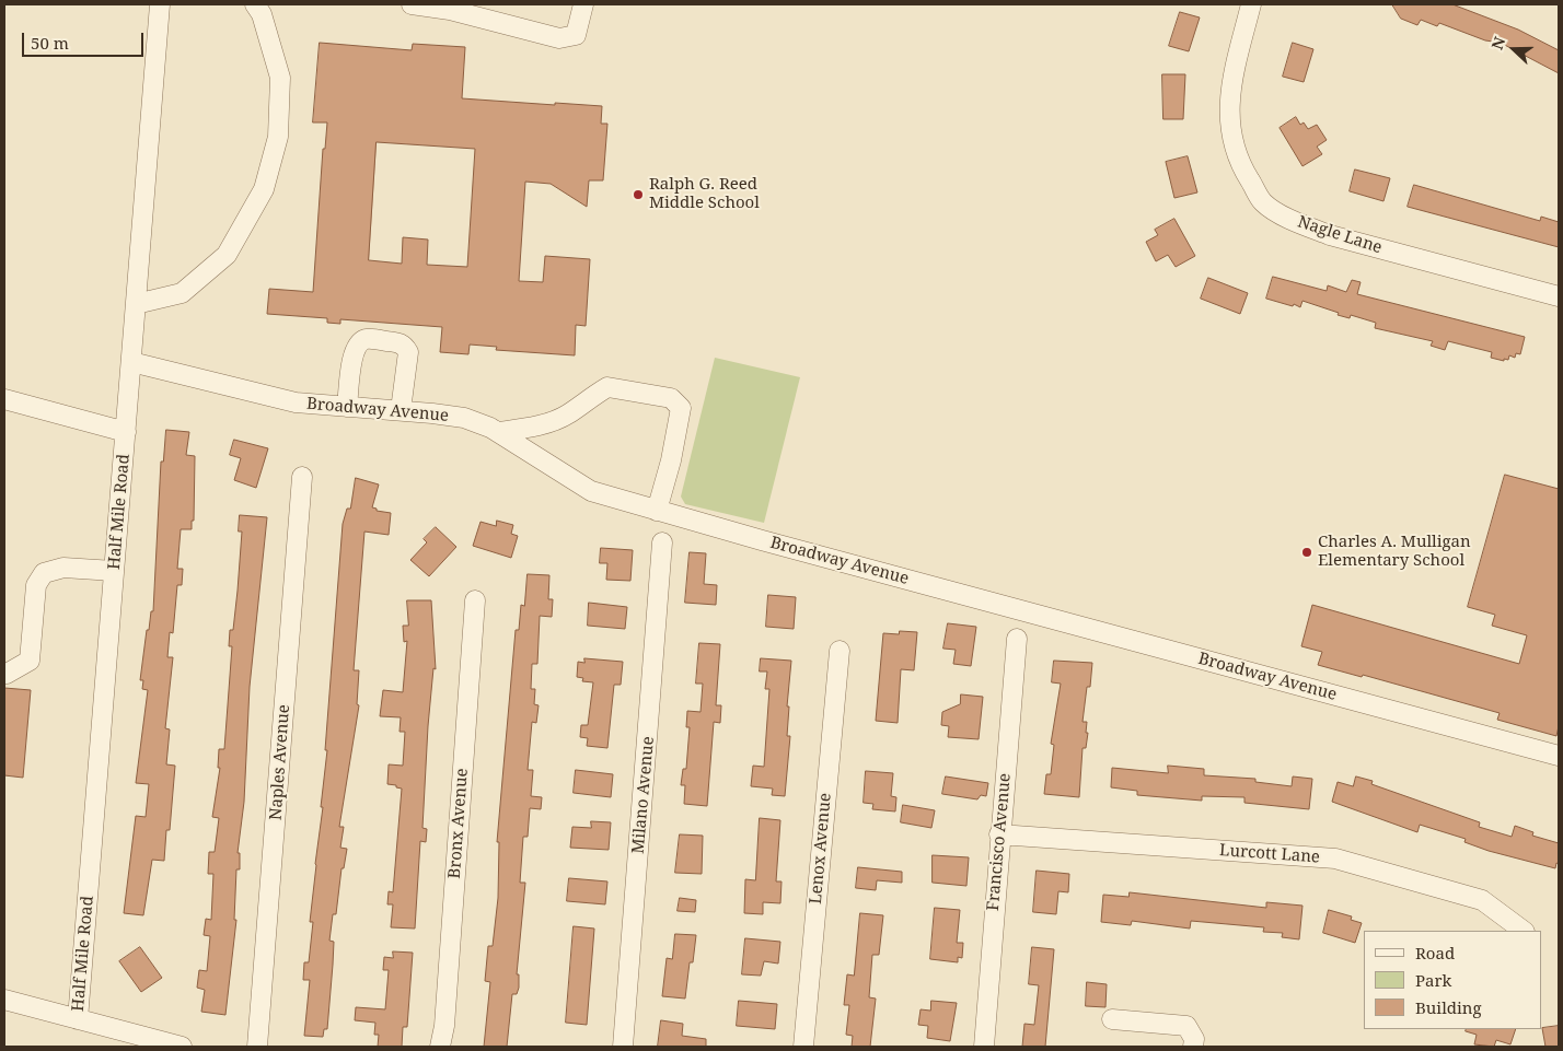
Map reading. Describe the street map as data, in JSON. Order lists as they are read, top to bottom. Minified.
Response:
{"streets":{"street":["Nagle Lane","Broadway Avenue","Half Mile Road","Naples Avenue","Milano Avenue","Bronx Avenue","Francisco Avenue","Lenox Avenue","Lurcott Lane"]},"crossings":[["Broadway Avenue","Half Mile Road"],["Francisco Avenue","Lurcott Lane"]],"places":["Ralph G. Reed Middle School","Charles A. Mulligan Elementary School"],"legend":["Road","Park","Building"],"scale_bar":"50 m","north":"left"}
